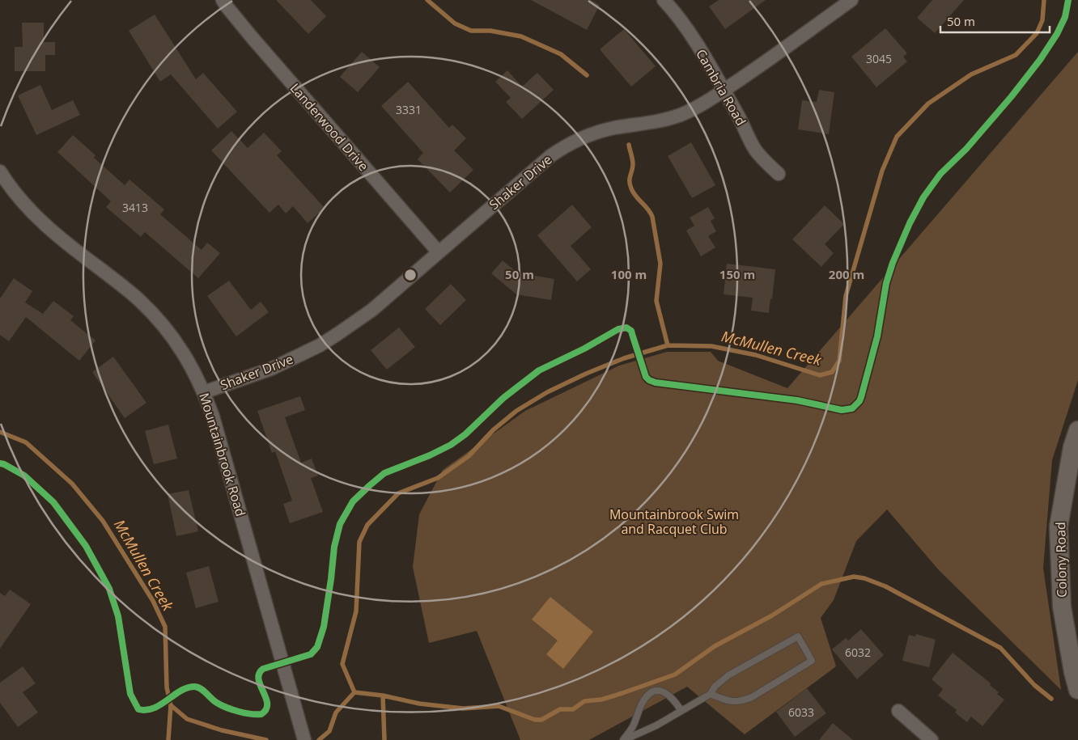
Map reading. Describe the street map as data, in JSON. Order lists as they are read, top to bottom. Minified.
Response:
{"streets":{"main road":["Colony Road"],"street":["Cambria Road","Landerwood Drive","Shaker Drive","Mountainbrook Road"]},"crossings":[["Cambria Road","Shaker Drive"],["Landerwood Drive","Shaker Drive"],["Shaker Drive","Mountainbrook Road"]],"water":["McMullen Creek"],"parks":["Mountainbrook Swim and Racquet Club"],"house_numbers":["3045","3331","3413","6032","6033"],"scale_bar":"50 m","rings":["50 m","100 m","150 m","200 m"]}
